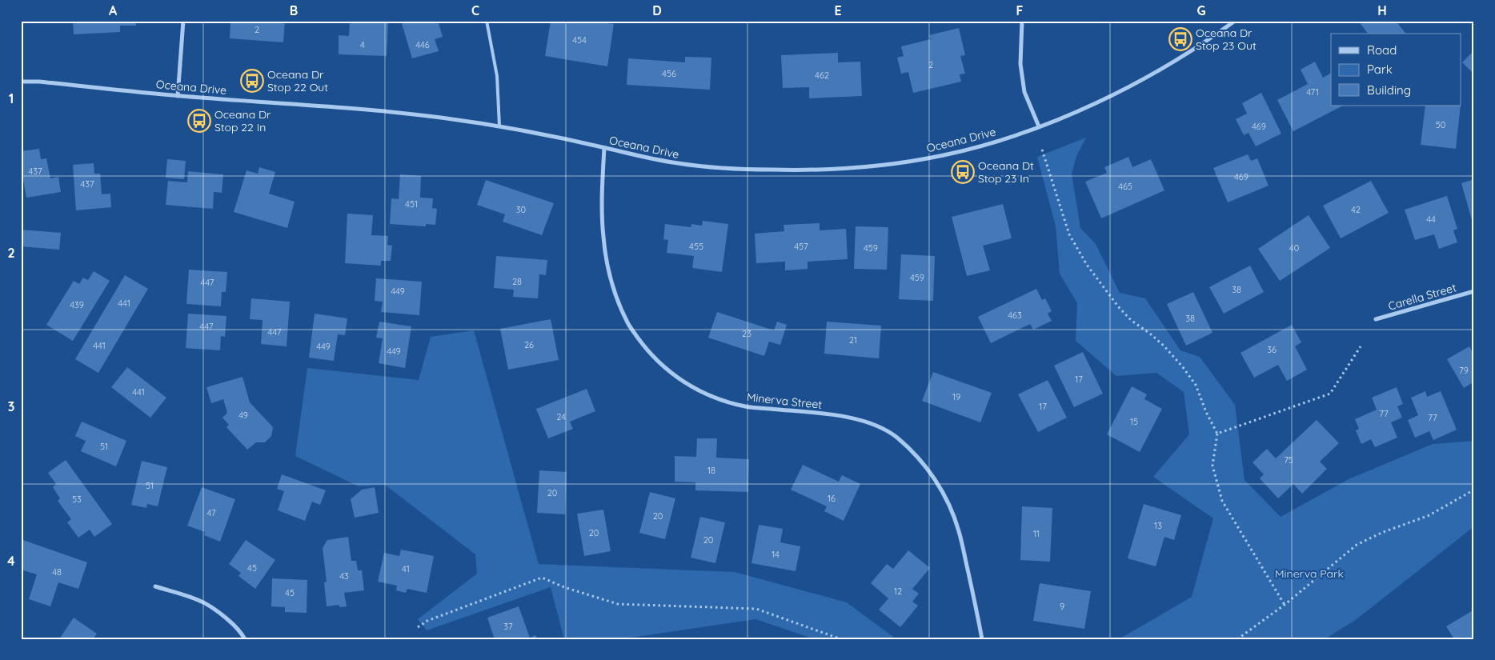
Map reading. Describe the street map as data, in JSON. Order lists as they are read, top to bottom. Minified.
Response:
{"streets":{"street":["Oceana Drive","Carella Street","Minerva Street"]},"crossings":[["Oceana Drive","Minerva Street"]],"parks":["Minerva Park"],"places":{"bus stop":["Oceana Dr Stop 23 Out","Oceana Dr Stop 22 Out","Oceana Dr Stop 22 In","Oceana Dt Stop 23 In"]},"house_numbers":["2","454","4","446","2","456","462","471","50","469","437","469","437","465","451","30","42","44","455","457","459","40","459","28","447","38","449","441","439","463","38","447","447","23","21","26","441","449","36","449","79","17","441","19","17","77","49","24","77","15","51","75","18","51","20","16","53","47","20","13","20","11","20","14","45","41","48","43","12","45","9","37"],"legend":["Road","Park","Building"],"grid":{"columns":["A","B","C","D","E","F","G","H"],"rows":["1","2","3","4"]}}
